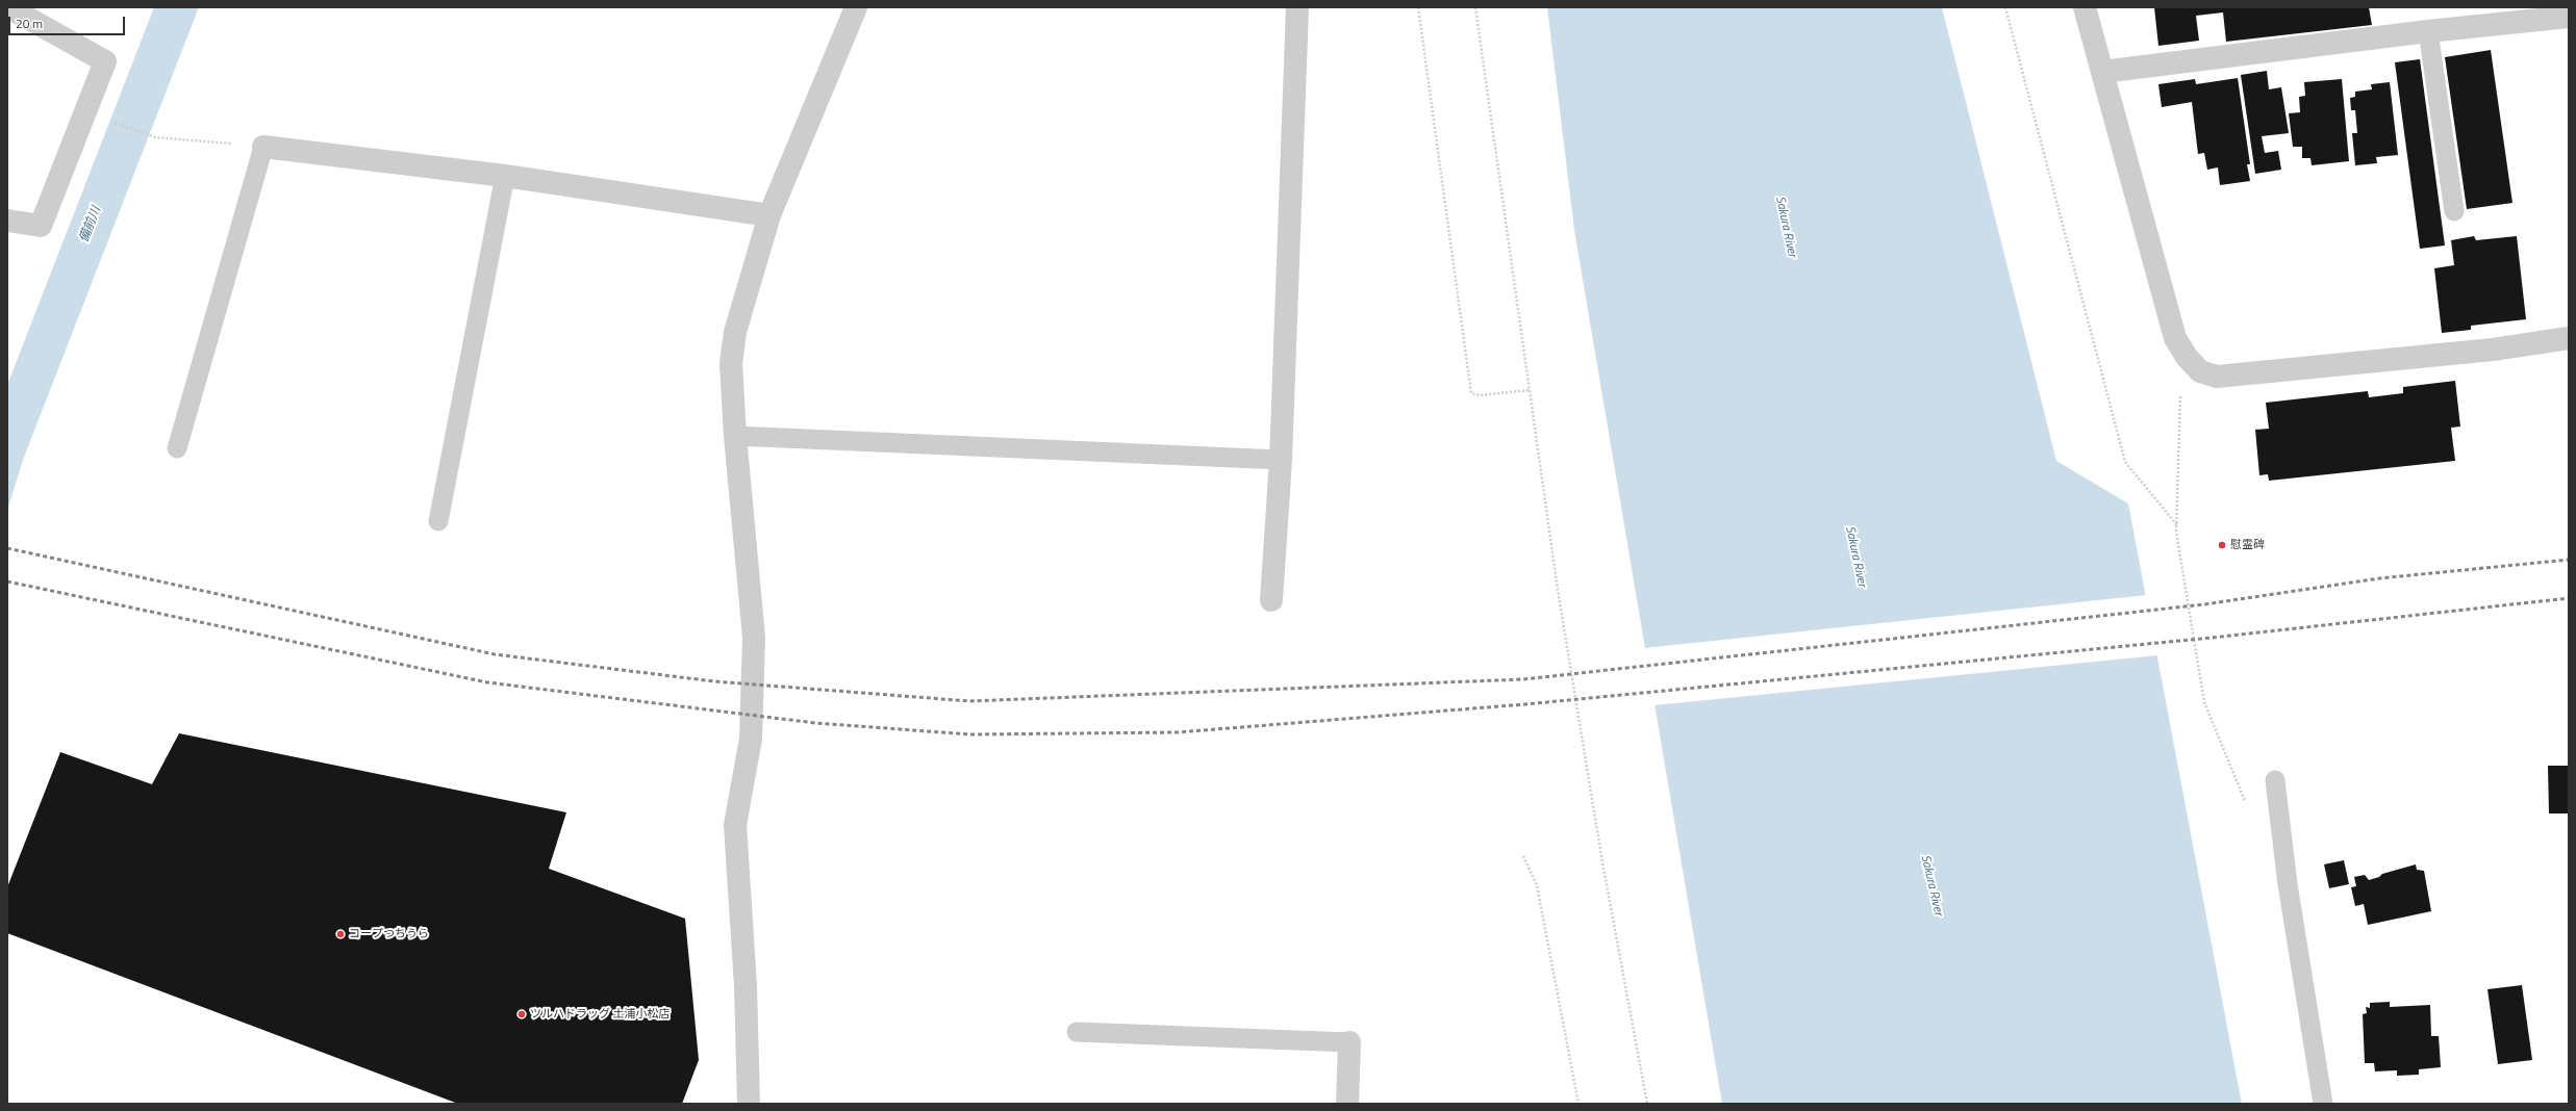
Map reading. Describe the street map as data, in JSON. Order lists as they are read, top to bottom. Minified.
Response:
{"water":["備前川","Sakura River"],"places":["慰霊碑","コープつちうら","ツルハドラッグ 土浦小松店"],"scale_bar":"20 m"}
